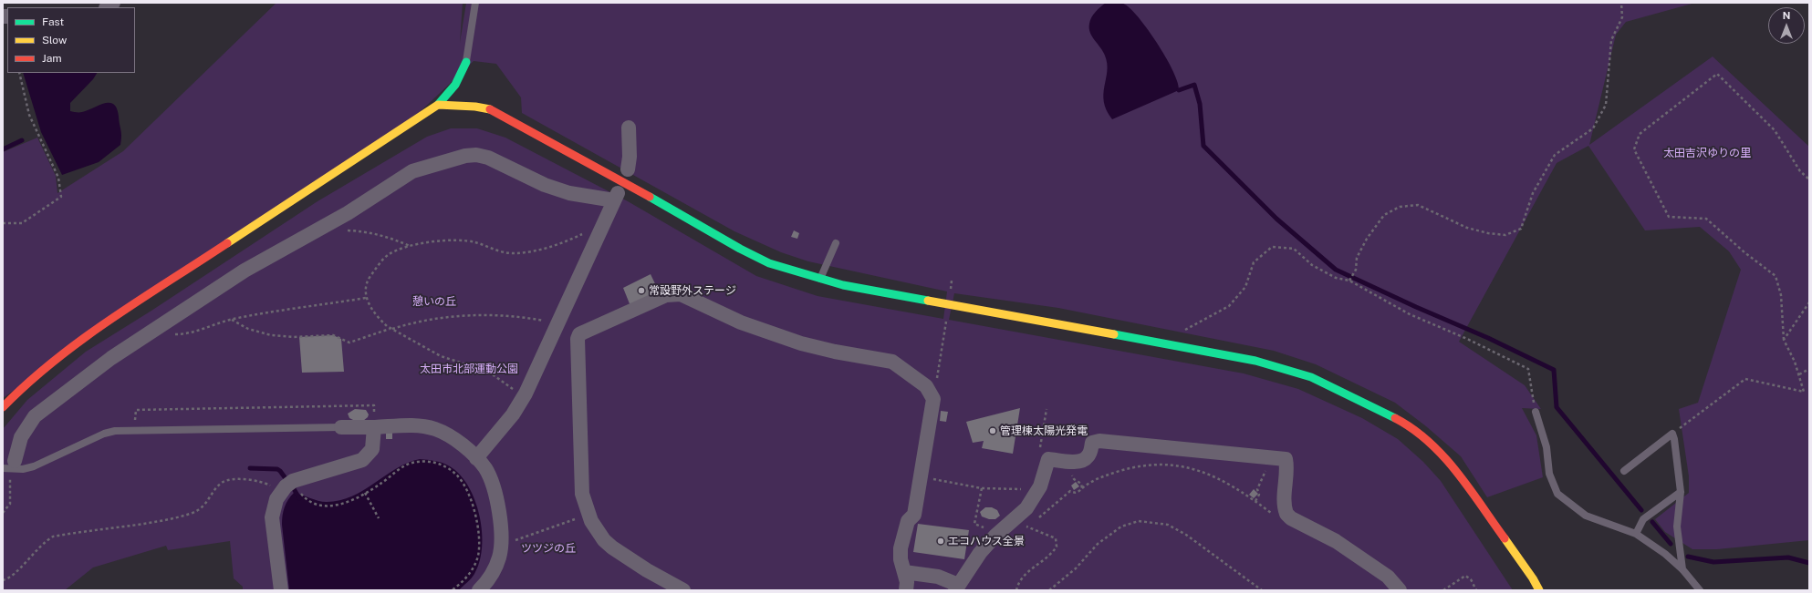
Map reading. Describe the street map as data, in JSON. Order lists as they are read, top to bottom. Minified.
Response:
{"parks":["太田吉沢ゆりの里","憩いの丘","太田市北部運動公園","ツツジの丘"],"places":["常設野外ステージ","管理棟太陽光発電","エコハウス全景"],"legend":["Fast","Slow","Jam"],"north":"top"}
